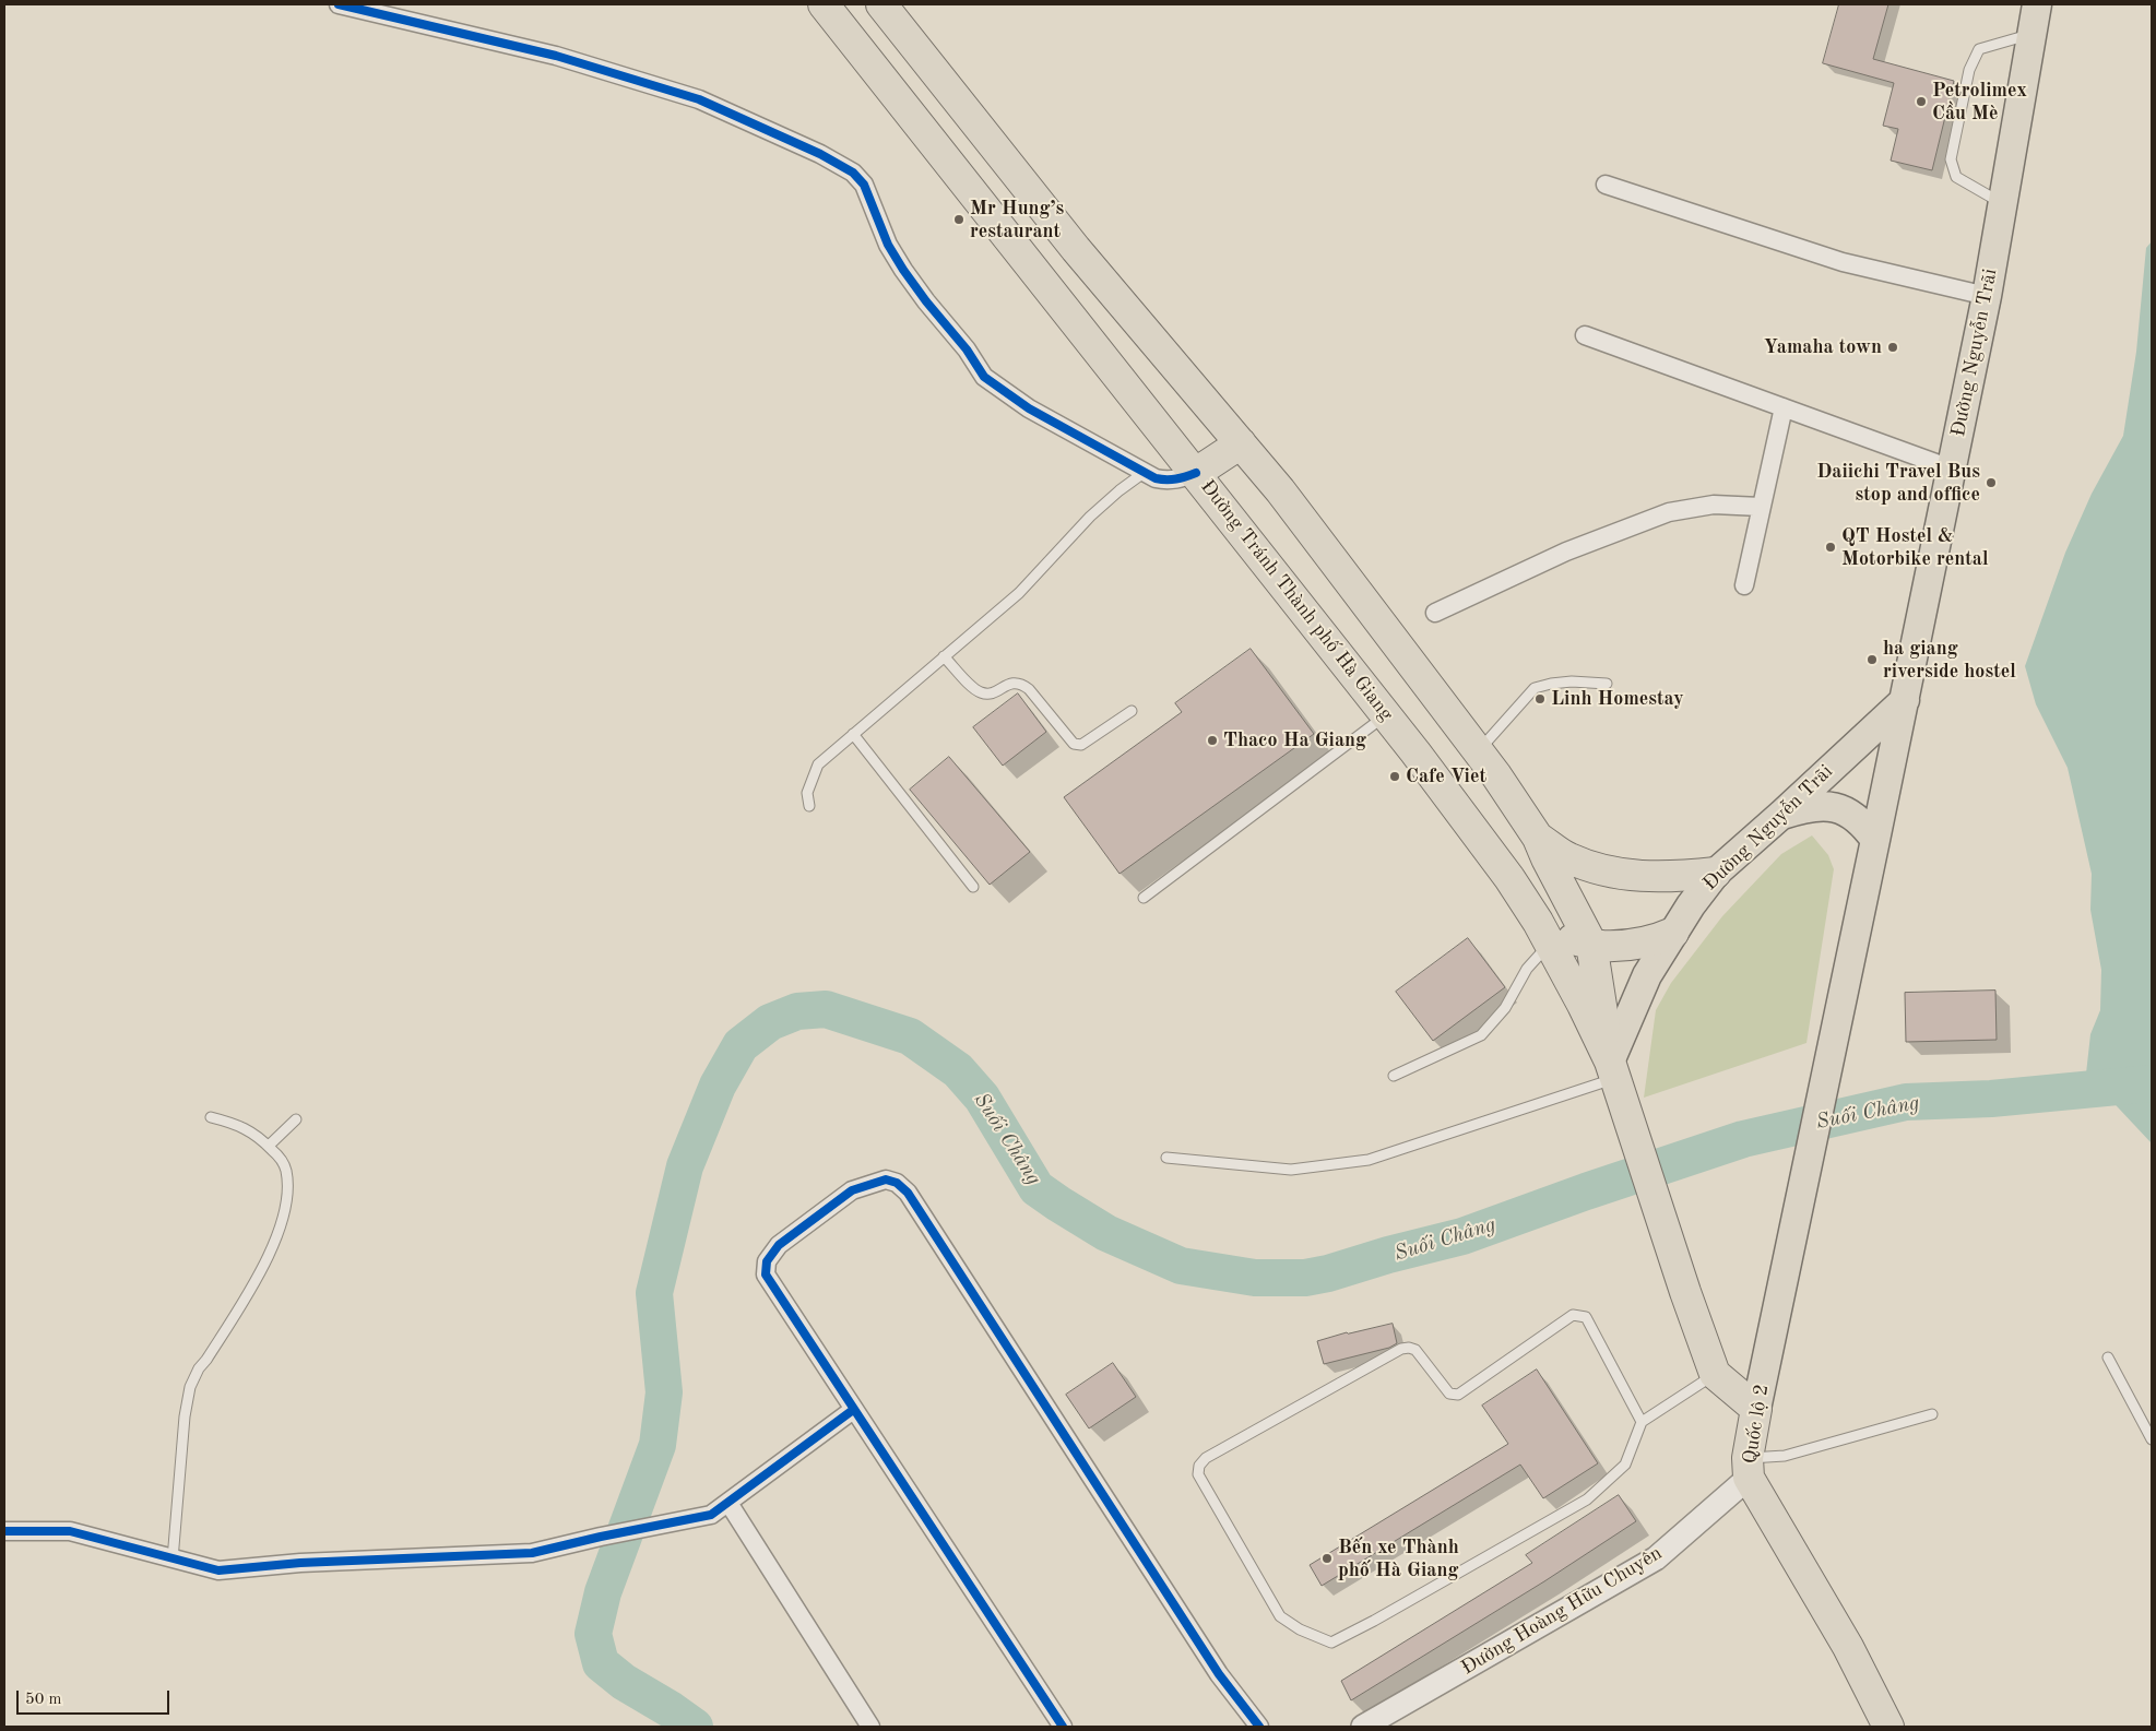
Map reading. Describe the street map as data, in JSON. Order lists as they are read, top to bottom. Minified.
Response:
{"streets":{"highway":["Đường Tránh Thành phố Hà Giang","Quốc lộ 2"],"main road":["Đường Nguyễn Trãi"],"street":["Đường Hoàng Hữu Chuyên"]},"crossings":[["Đường Nguyễn Trãi","Đường Tránh Thành phố Hà Giang"],["Đường Nguyễn Trãi","Quốc lộ 2"],["Quốc lộ 2","Đường Hoàng Hữu Chuyên"]],"water":["Suối Châng"],"places":["Petrolimex Cầu Mè","Mr Hung’s restaurant","Yamaha town","Daiichi Travel Bus stop and office","QT Hostel & Motorbike rental","ha giang riverside hostel","Linh Homestay","Thaco Ha Giang","Cafe Viet","Bến xe Thành phố Hà Giang"],"scale_bar":"50 m"}
